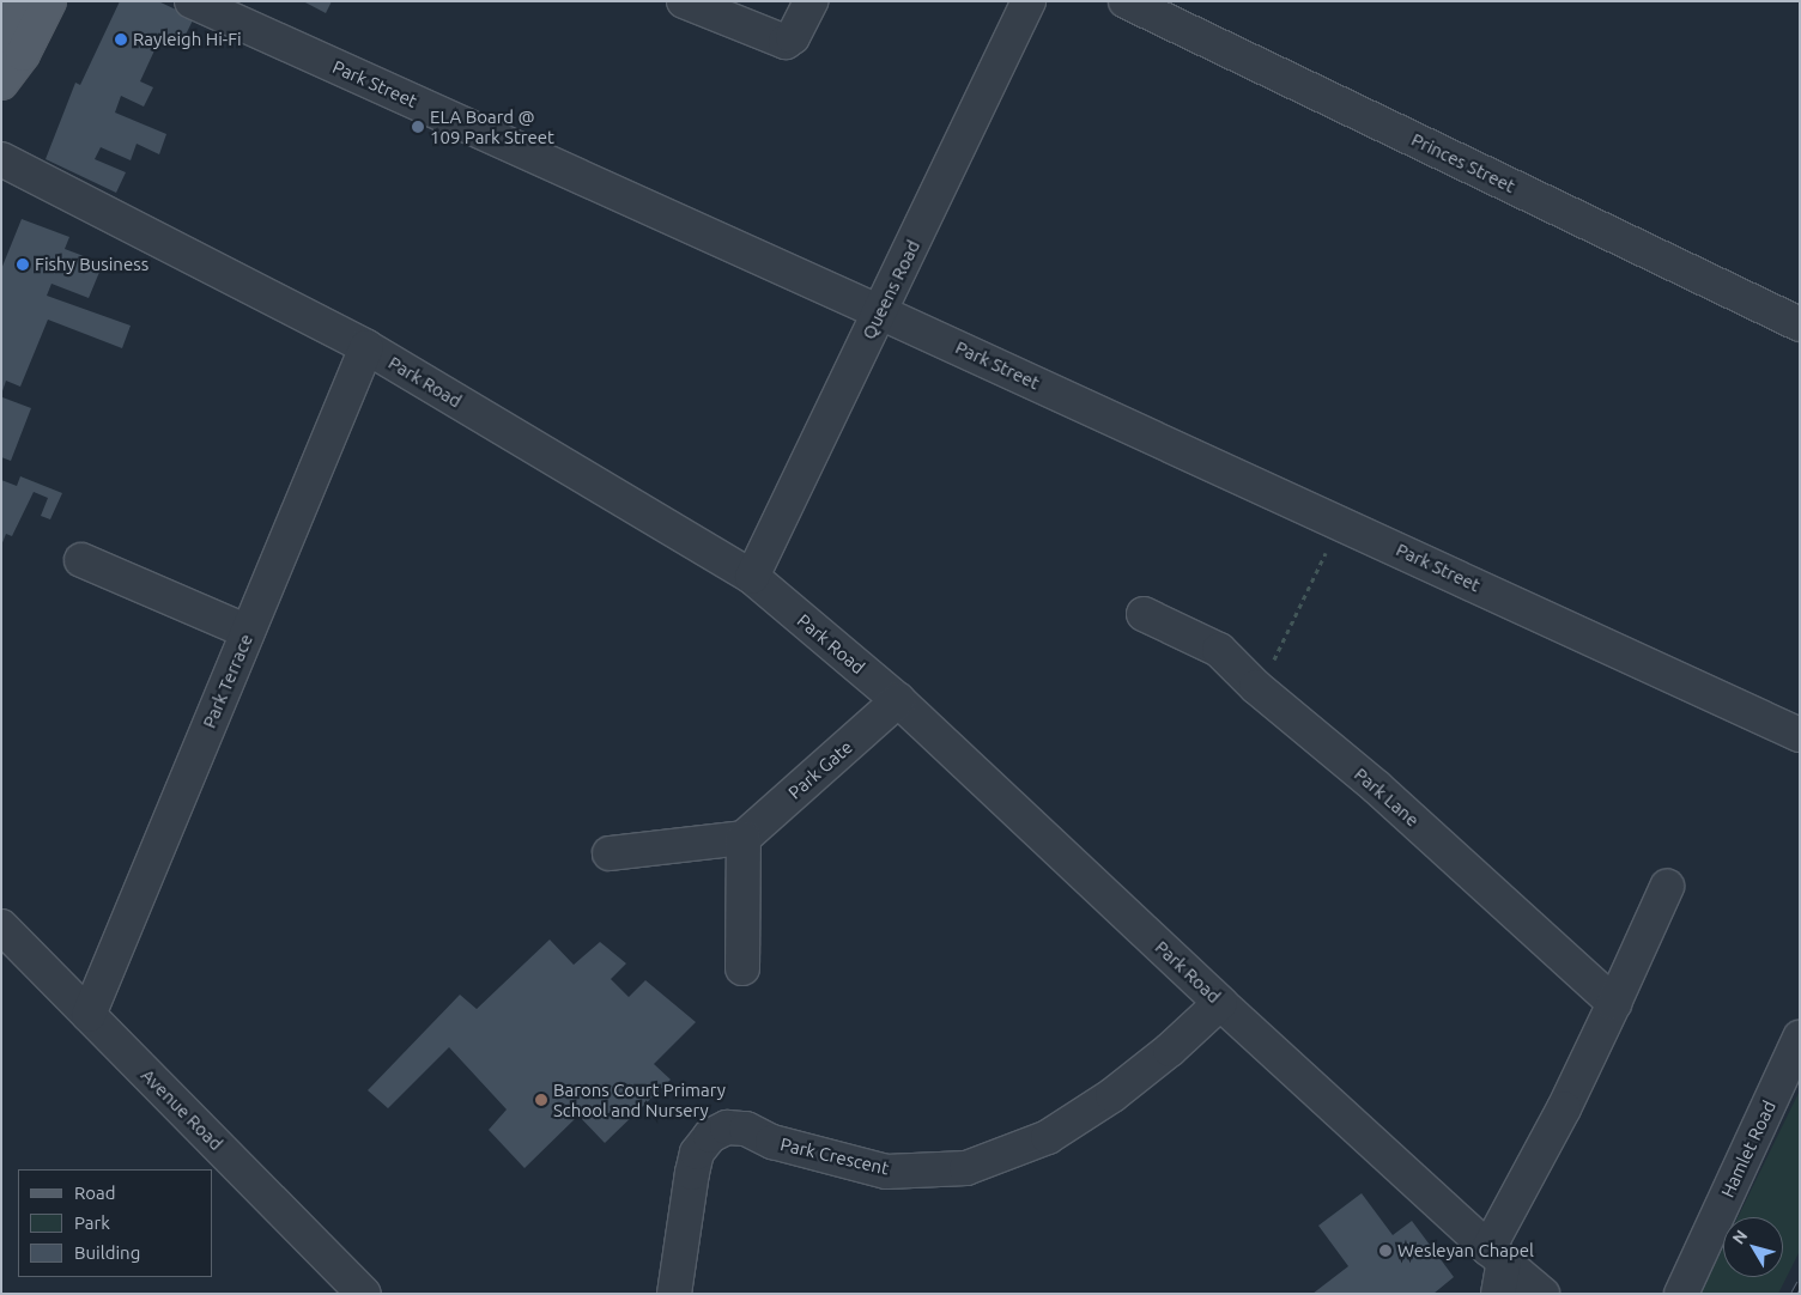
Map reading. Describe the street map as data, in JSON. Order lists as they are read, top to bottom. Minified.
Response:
{"streets":{"street":["Park Street","Princes Street","Queens Road","Park Road","Park Terrace","Park Gate","Park Lane","Avenue Road","Hamlet Road","Park Crescent"]},"crossings":[["Park Street","Queens Road"],["Queens Road","Park Road"],["Park Road","Park Terrace"],["Park Road","Park Gate"],["Park Road","Park Crescent"],["Park Terrace","Avenue Road"]],"places":["Rayleigh Hi-Fi","ELA Board @ 109 Park Street","Fishy Business","Barons Court Primary School and Nursery","Wesleyan Chapel"],"legend":["Road","Park","Building"],"north":"top left"}
